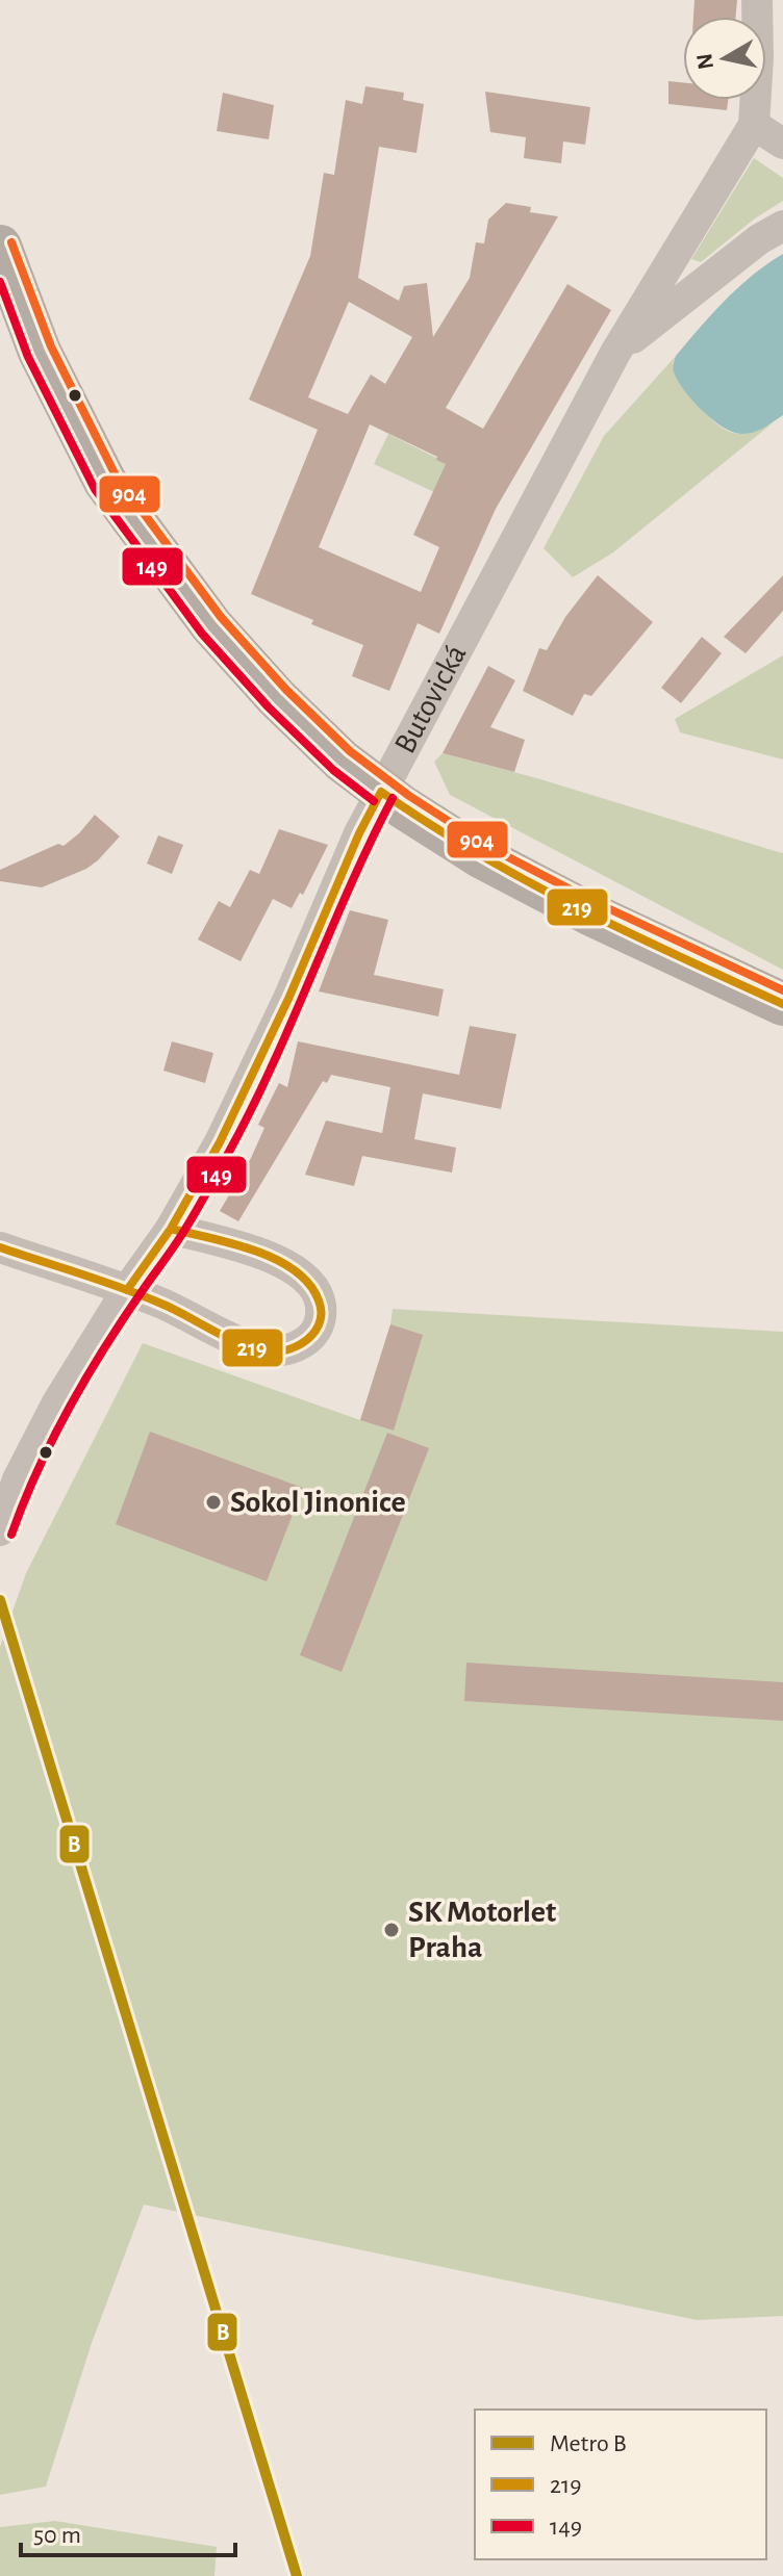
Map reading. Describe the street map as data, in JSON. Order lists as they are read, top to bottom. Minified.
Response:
{"streets":{"street":["Butovická"]},"places":["Sokol Jinonice","SK Motorlet Praha"],"lines":["transit line 904","transit line 149","transit line 219","metro line B"],"legend":["Metro B","219","149"],"scale_bar":"50 m","north":"left"}
